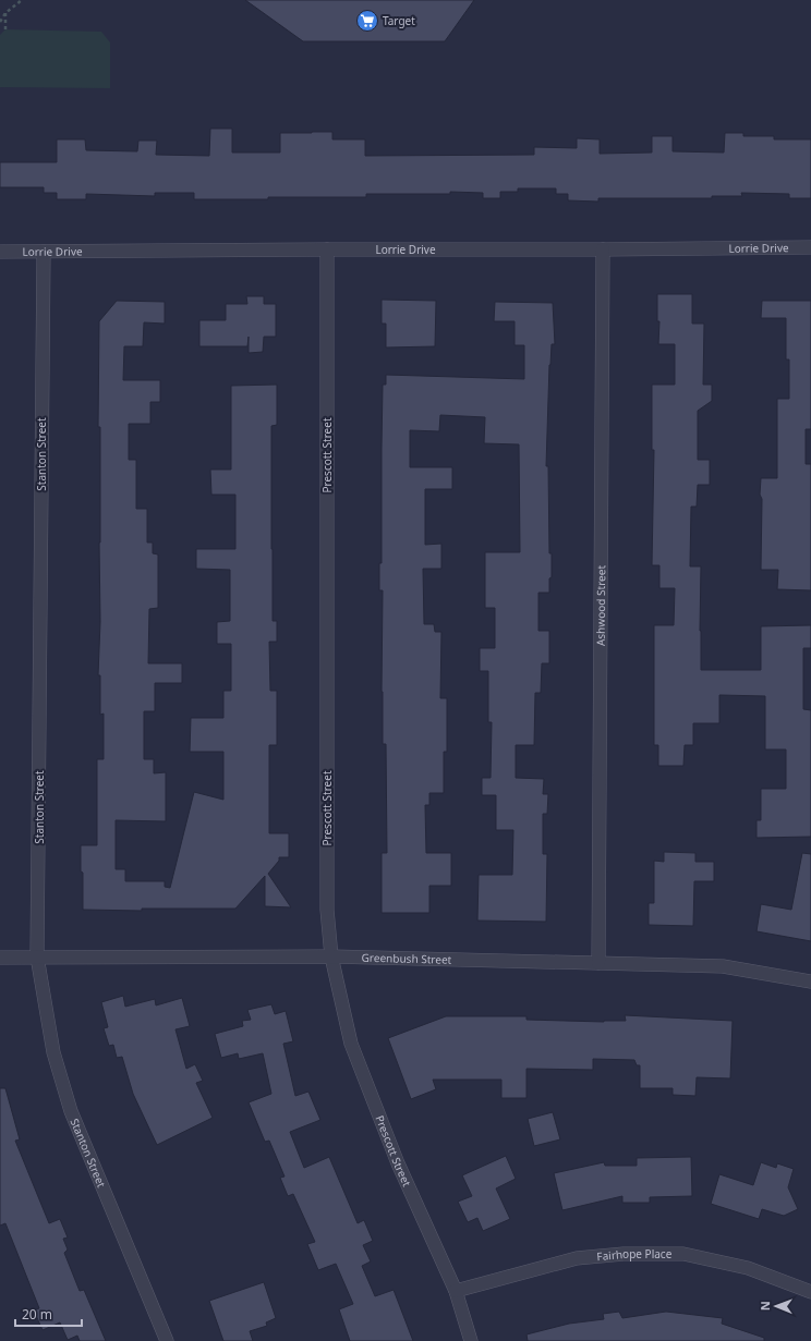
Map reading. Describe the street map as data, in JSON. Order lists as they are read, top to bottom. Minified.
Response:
{"streets":{"street":["Lorrie Drive","Stanton Street","Prescott Street","Ashwood Street","Greenbush Street","Fairhope Place"]},"crossings":[["Lorrie Drive","Stanton Street"],["Lorrie Drive","Prescott Street"],["Lorrie Drive","Ashwood Street"],["Stanton Street","Greenbush Street"],["Prescott Street","Greenbush Street"],["Prescott Street","Fairhope Place"],["Ashwood Street","Greenbush Street"]],"places":{"supermarket":["Target"]},"scale_bar":"20 m","north":"left"}
